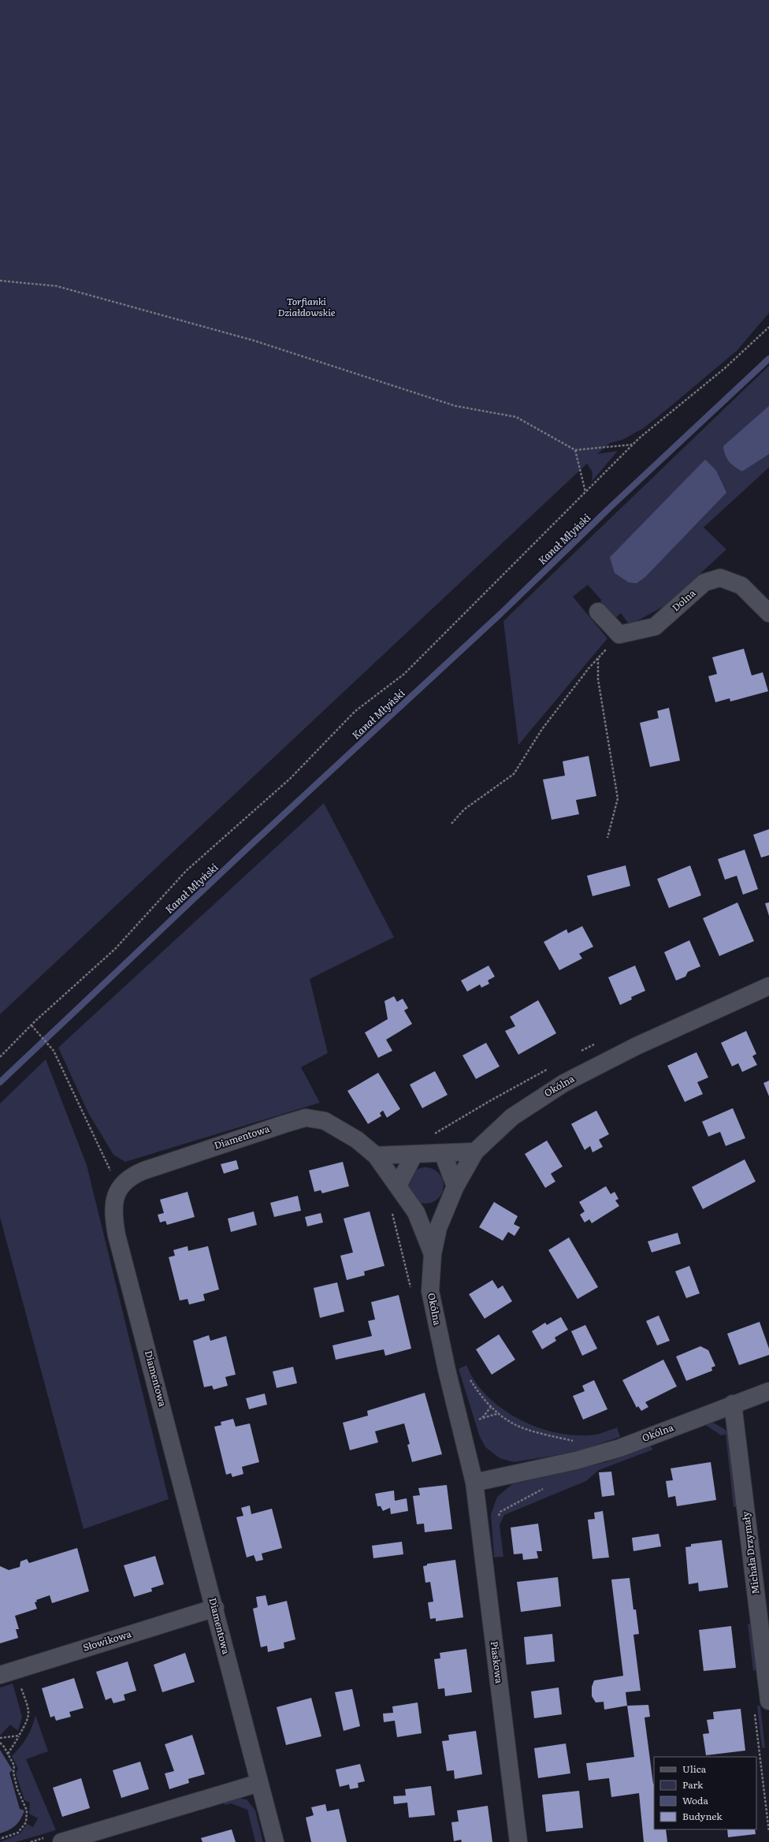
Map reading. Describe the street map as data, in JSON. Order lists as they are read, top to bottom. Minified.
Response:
{"streets":{"street":["Dolna","Okólna","Diamentowa","Michała Drzymały","Słowikowa","Piaskowa"]},"crossings":[["Okólna","Diamentowa"],["Okólna","Michała Drzymały"],["Okólna","Piaskowa"],["Diamentowa","Słowikowa"]],"water":["Kanał Młyński"],"parks":["Torfianki Działdowskie"],"legend":["Ulica","Park","Woda","Budynek"]}
